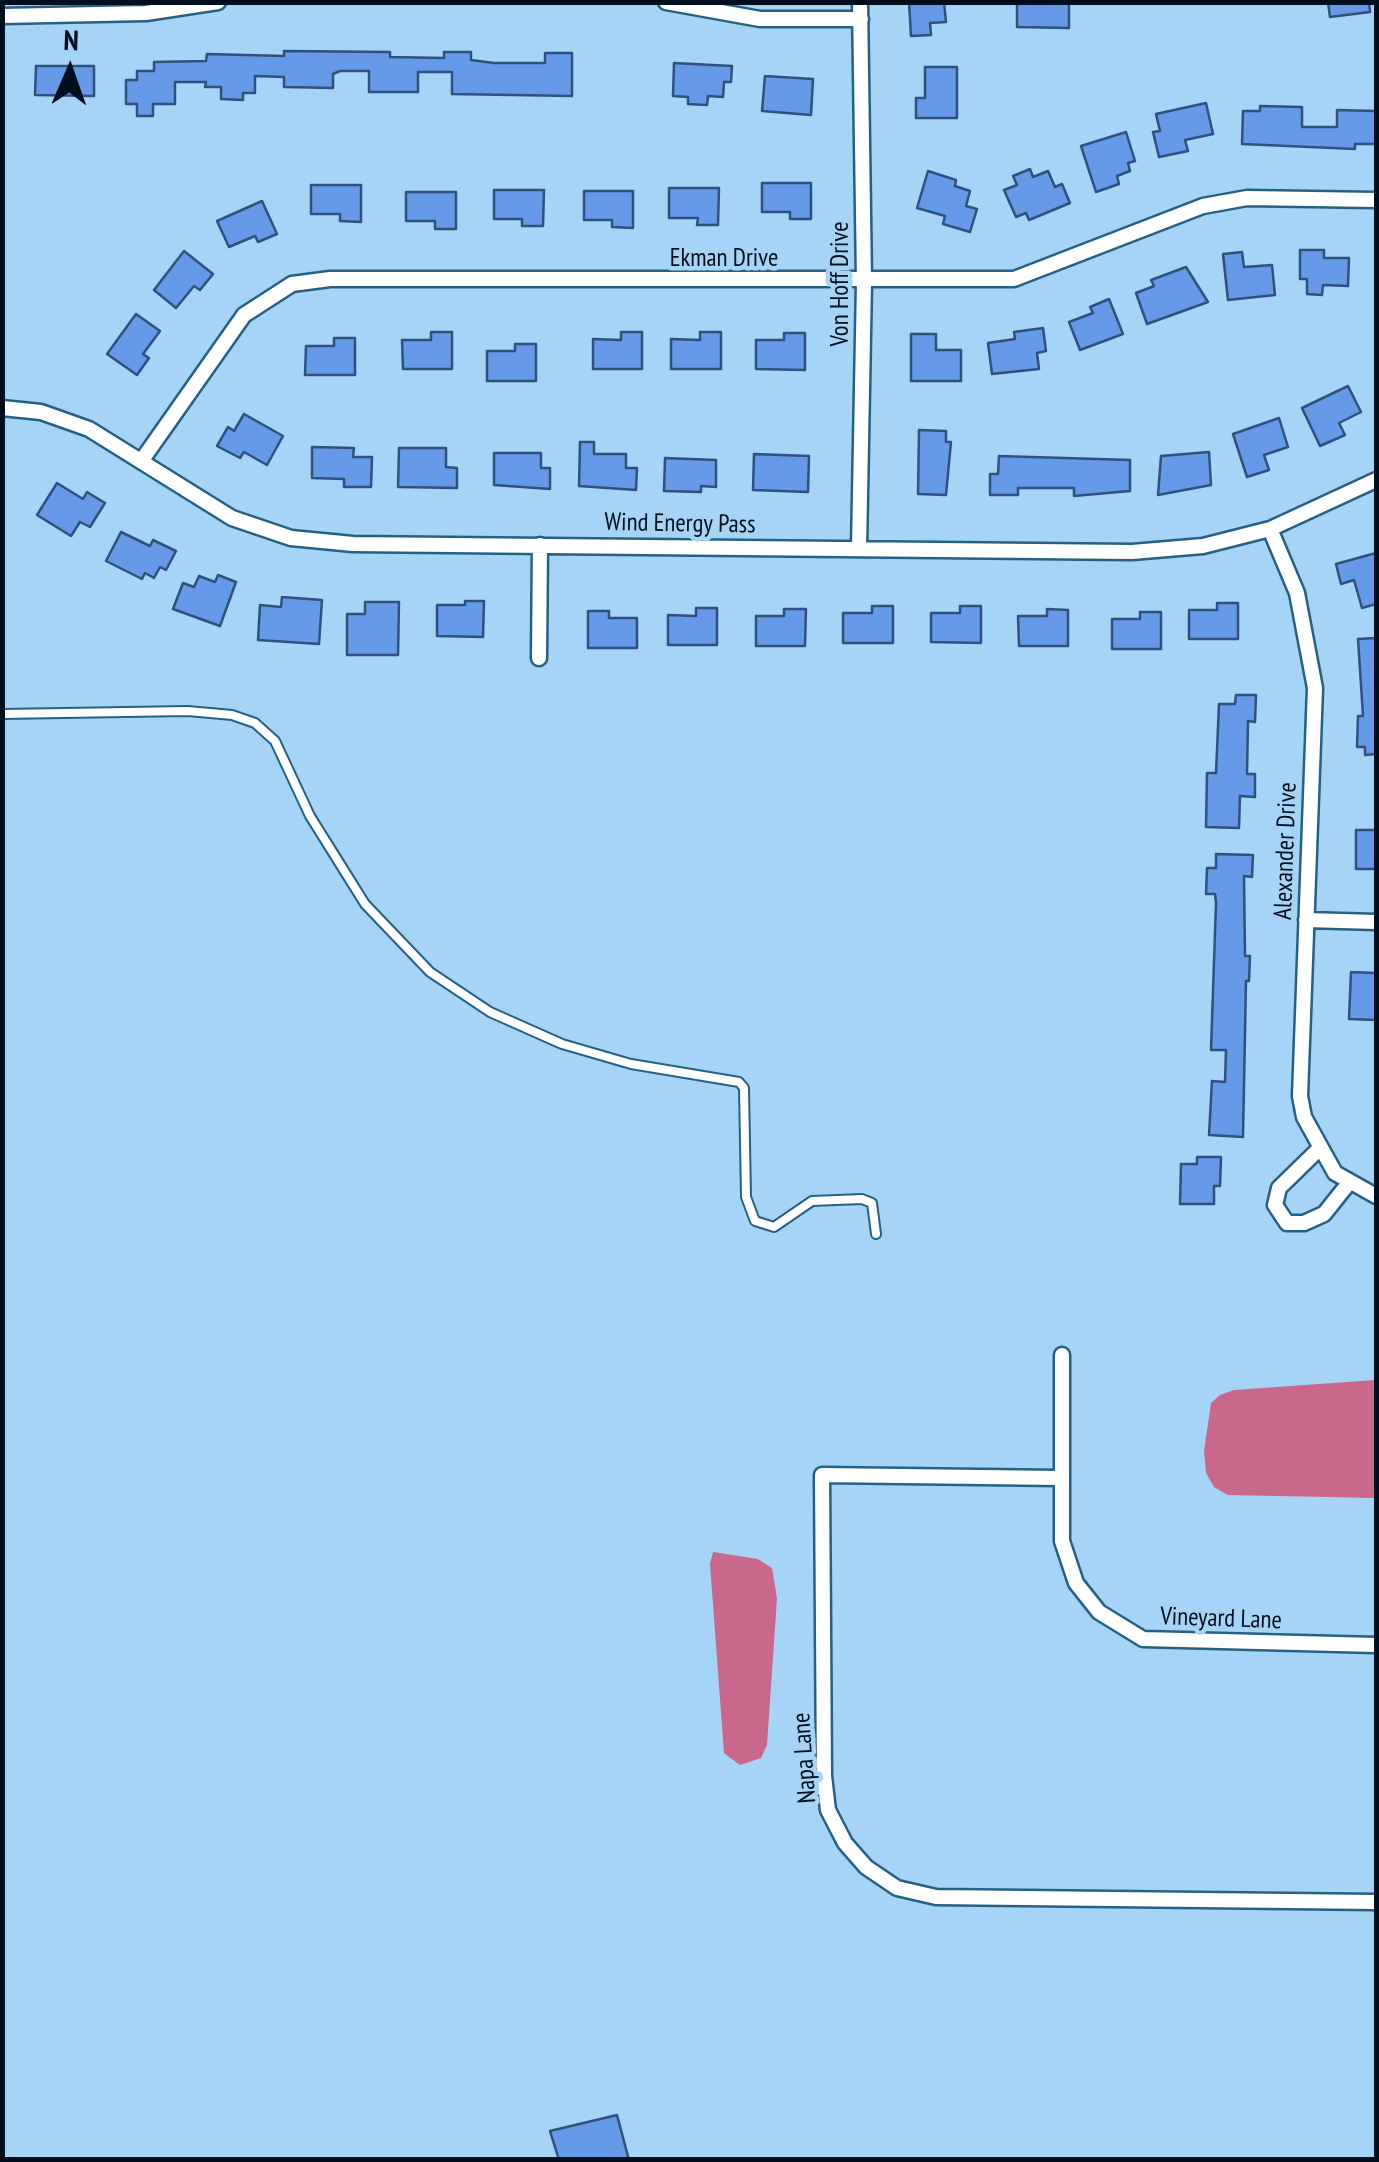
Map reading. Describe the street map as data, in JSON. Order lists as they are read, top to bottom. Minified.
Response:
{"streets":{"street":["Ekman Drive","Von Hoff Drive","Wind Energy Pass","Alexander Drive","Vineyard Lane","Napa Lane"]},"crossings":[["Ekman Drive","Von Hoff Drive"],["Ekman Drive","Wind Energy Pass"],["Von Hoff Drive","Wind Energy Pass"],["Wind Energy Pass","Alexander Drive"],["Vineyard Lane","Napa Lane"]],"north":"top"}
